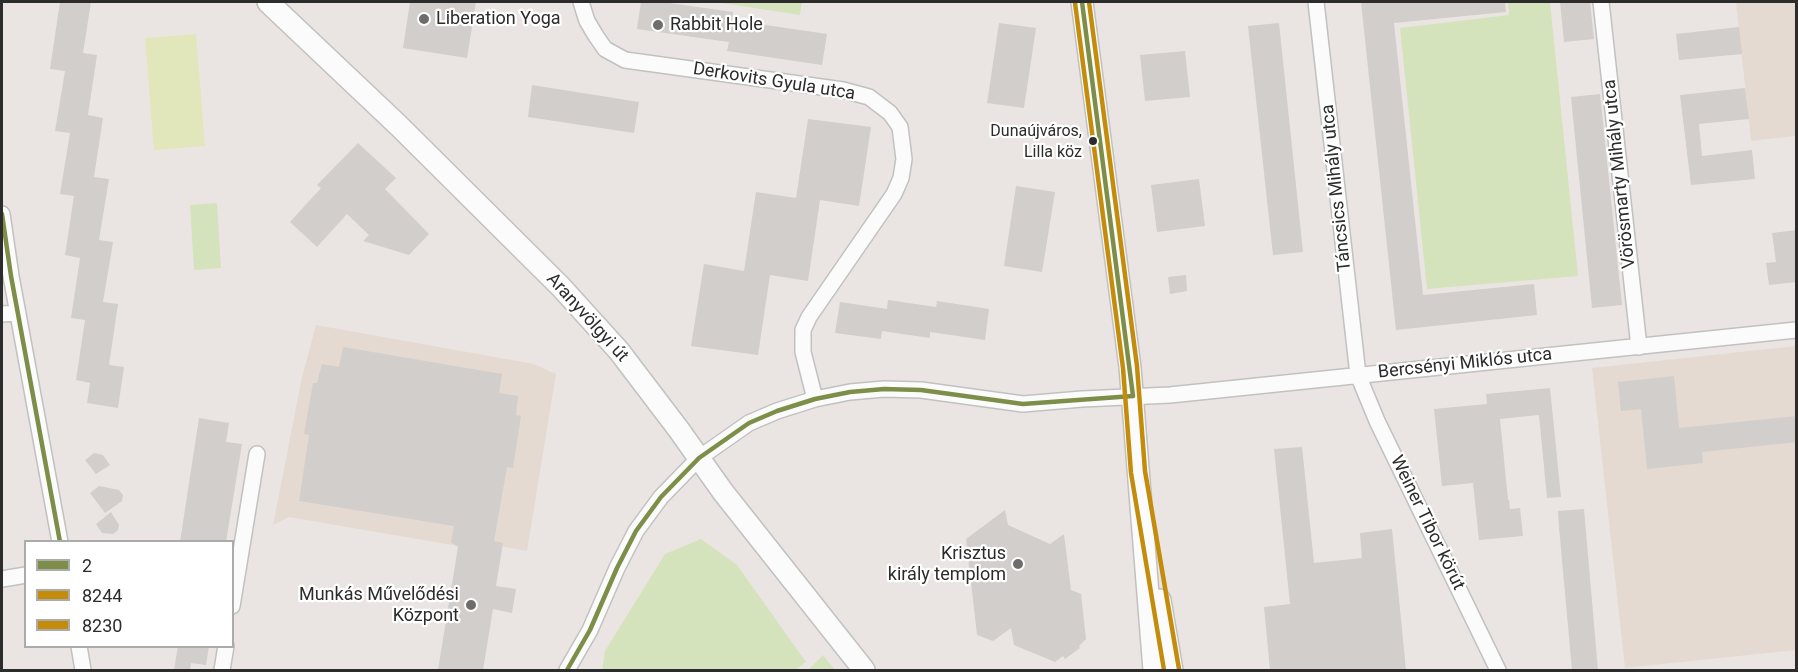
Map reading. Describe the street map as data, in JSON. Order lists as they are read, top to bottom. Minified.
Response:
{"streets":{"street":["Derkovits Gyula utca","Vörösmarty Mihály utca","Táncsics Mihály utca","Aranyvölgyi út","Bercsényi Miklós utca","Weiner Tibor körút"]},"crossings":[["Derkovits Gyula utca","Bercsényi Miklós utca"],["Vörösmarty Mihály utca","Bercsényi Miklós utca"],["Táncsics Mihály utca","Bercsényi Miklós utca"],["Táncsics Mihály utca","Weiner Tibor körút"],["Aranyvölgyi út","Bercsényi Miklós utca"],["Bercsényi Miklós utca","Weiner Tibor körút"]],"places":["Liberation Yoga","Rabbit Hole","Dunaújváros, Lilla köz","Krisztus király templom","Munkás Művelődési Központ"],"lines":["transit line 2","transit line 8230","transit line 8244"],"legend":["2","8244","8230"]}
